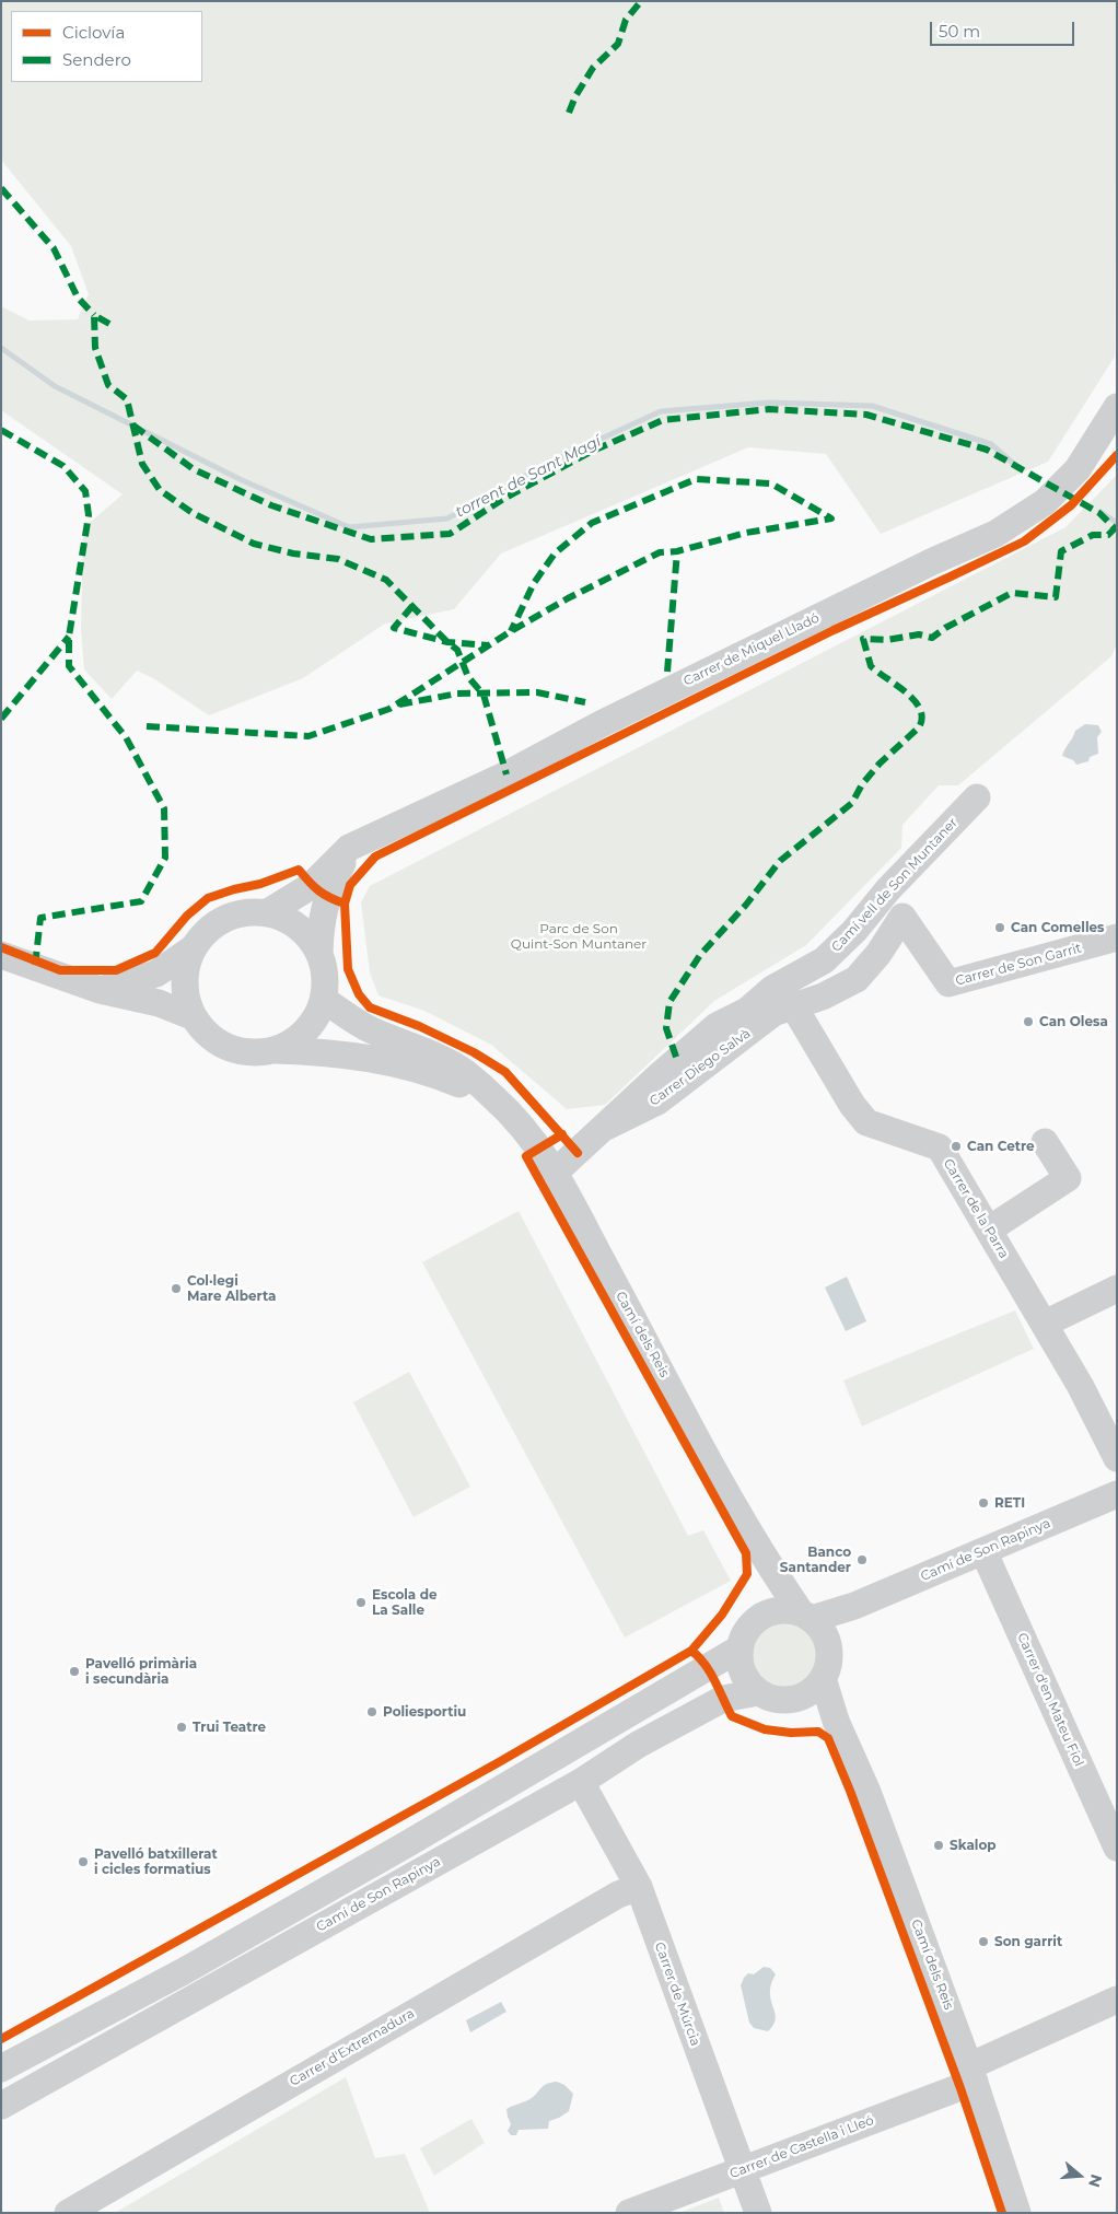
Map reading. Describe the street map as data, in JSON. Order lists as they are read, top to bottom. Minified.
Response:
{"streets":{"street":["Carrer de Miquel Lladó","Camí vell de Son Muntaner","Carrer de Son Garrit","Carrer Diego Salvà","Carrer de la Parra","Camí dels Reis","Camí de Son Rapinya","Carrer d'en Mateu Fiol","Carrer de Múrcia","Carrer d'Extremadura","Carrer de Castella i Lleó"]},"crossings":[["Carrer de Miquel Lladó","Camí dels Reis"],["Camí vell de Son Muntaner","Carrer Diego Salvà"],["Camí vell de Son Muntaner","Camí dels Reis"],["Carrer de Son Garrit","Carrer Diego Salvà"],["Carrer de Son Garrit","Carrer de la Parra"],["Carrer Diego Salvà","Carrer de la Parra"],["Camí dels Reis","Camí de Son Rapinya"],["Camí dels Reis","Carrer de Castella i Lleó"],["Camí de Son Rapinya","Carrer d'en Mateu Fiol"],["Camí de Son Rapinya","Carrer de Múrcia"],["Carrer de Múrcia","Carrer d'Extremadura"],["Carrer de Múrcia","Carrer de Castella i Lleó"]],"water":["torrent de Sant Magí"],"parks":["Parc de Son Quint-Son Muntaner"],"places":["Can Comelles","Can Olesa","Can Cetre","Col·legi Mare Alberta","RETI","Banco Santander","Escola de La Salle","Pavelló primària i secundària","Poliesportiu","Trui Teatre","Skalop","Pavelló batxillerat i cicles formatius","Son garrit"],"legend":["Ciclovía","Sendero"],"scale_bar":"50 m","north":"right"}
